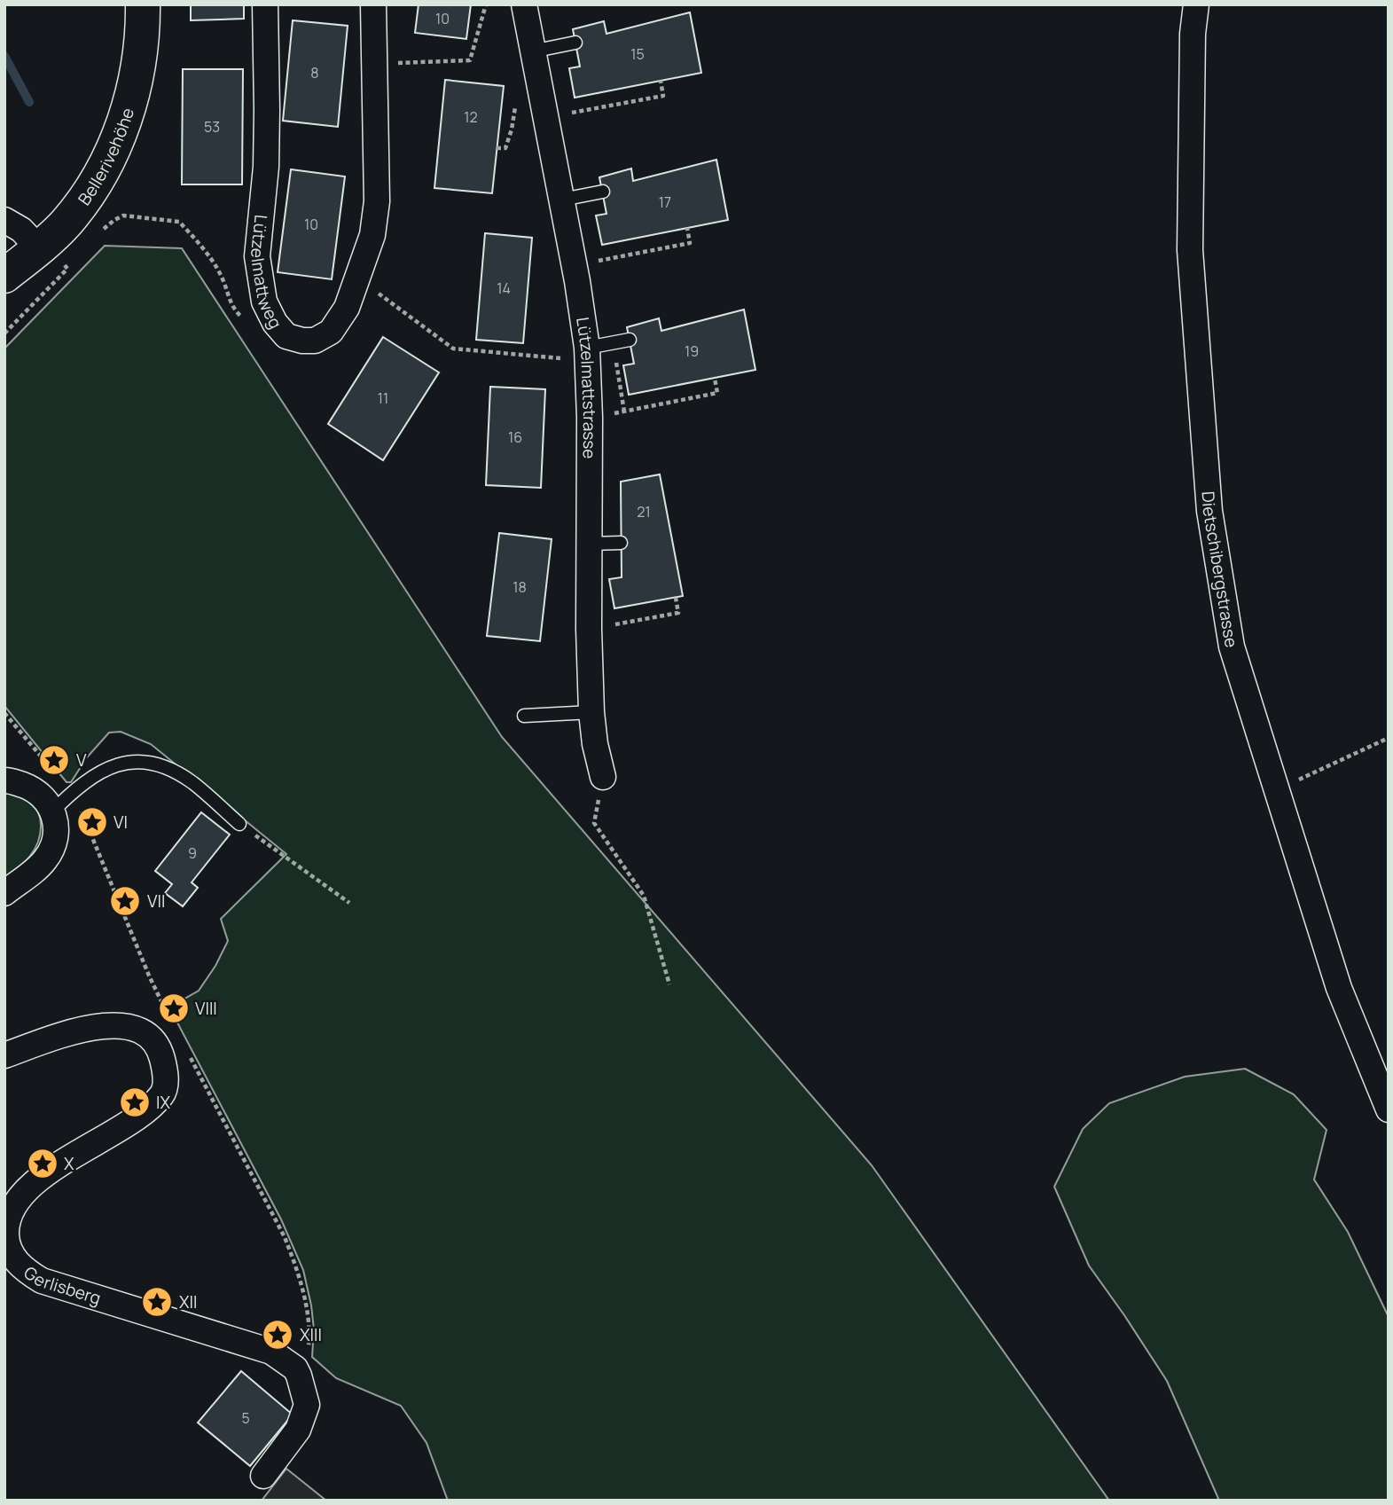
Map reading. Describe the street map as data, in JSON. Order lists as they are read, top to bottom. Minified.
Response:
{"streets":{"main road":["Bellerivehöhe"],"street":["Lützelmattweg","Lützelmattstrasse","Dietschibergstrasse","Gerlisberg"]},"places":{"place":["V","VI","VII","VIII","IX","X","XII","XIII"]},"house_numbers":["10","15","8","12","53","17","10","14","19","11","16","21","18","9","5"]}
